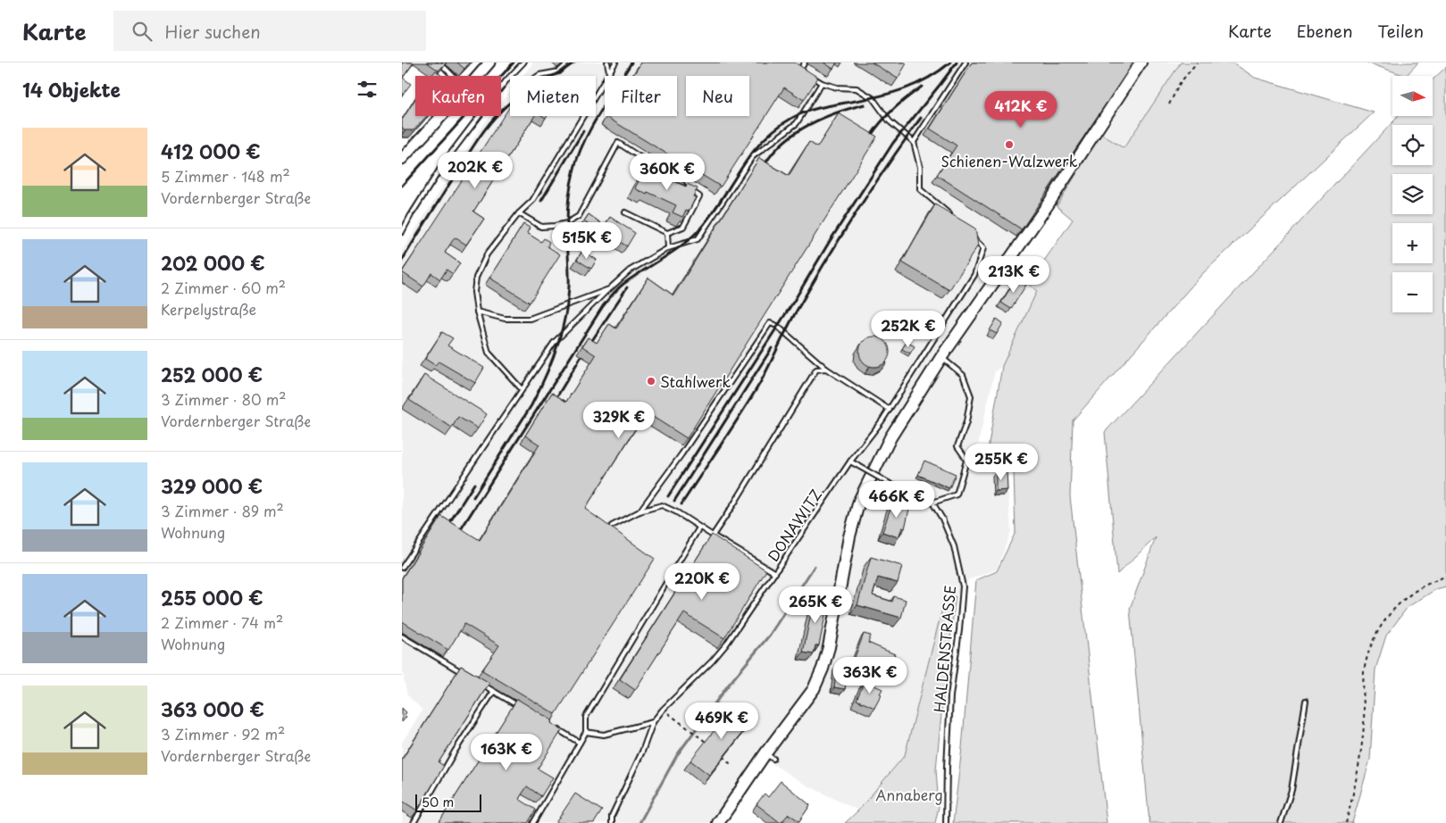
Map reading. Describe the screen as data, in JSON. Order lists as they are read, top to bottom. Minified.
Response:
{"streets":{"lane":["DONAWITZ","HALDENSTRASSE"]},"parks":["Annaberg"],"places":["Schienen-Walzwerk","Stahlwerk"],"scale_bar":"50 m","north":"right","page":{"header":"Karte","search":"Hier suchen","nav":["Karte","Ebenen","Teilen"],"heading":"14 Objekte","map_buttons":["+","−"],"chip":["Kaufen","Mieten","Filter","Neu"],"price":["412K €","202K €","360K €","515K €","213K €","252K €","329K €","255K €","466K €","220K €","265K €","363K €","469K €","163K €"],"list":[{"name":"412 000 €","note":"5 Zimmer · 148 m² · Vordernberger Straße"},{"name":"202 000 €","note":"2 Zimmer · 60 m² · Kerpelystraße"},{"name":"252 000 €","note":"3 Zimmer · 80 m² · Vordernberger Straße"},{"name":"329 000 €","note":"3 Zimmer · 89 m² · Wohnung"},{"name":"255 000 €","note":"2 Zimmer · 74 m² · Wohnung"},{"name":"363 000 €","note":"3 Zimmer · 92 m² · Vordernberger Straße"}],"scale":"50 m"}}
